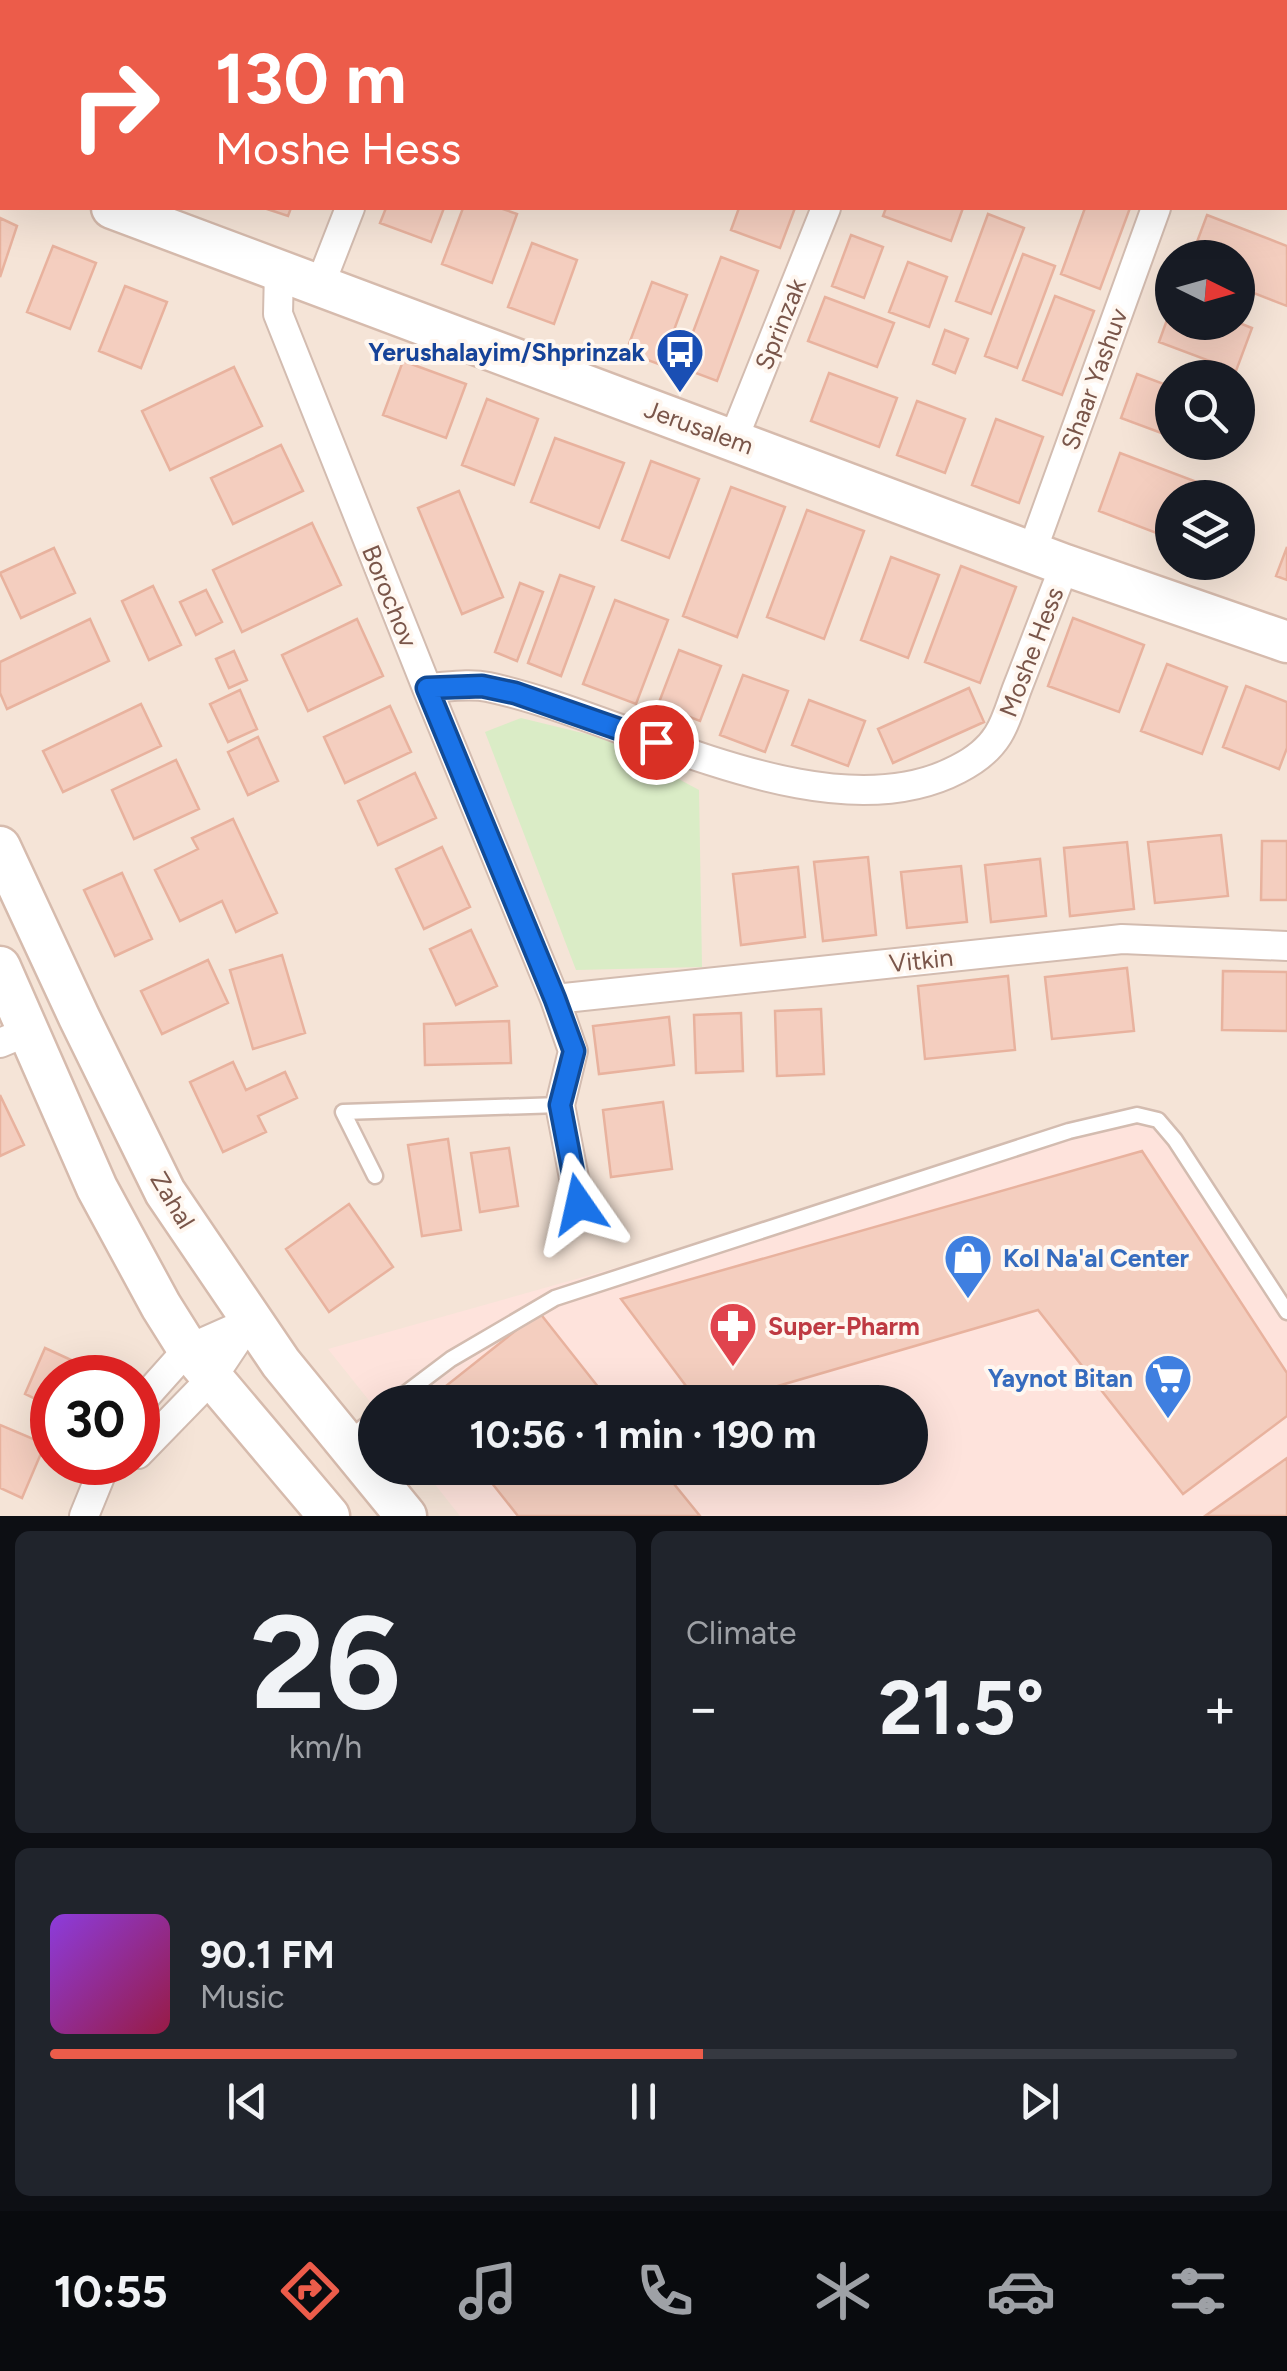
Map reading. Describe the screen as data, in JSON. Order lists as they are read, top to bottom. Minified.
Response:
{"streets":{"main road":["Jerusalem","Zahal"],"street":["Sprinzak","Shaar Yashuv","Borochov","Moshe Hess","Vitkin"]},"crossings":[["Sprinzak","Jerusalem"],["Shaar Yashuv","Jerusalem"],["Shaar Yashuv","Moshe Hess"],["Jerusalem","Borochov"],["Jerusalem","Moshe Hess"],["Borochov","Moshe Hess"],["Borochov","Vitkin"]],"places":{"bus stop":["Yerushalayim/Shprinzak"],"shop":["Kol Na'al Center"],"pharmacy":["Super-Pharm"],"supermarket":["Yaynot Bitan"]},"north":"right","page":{"turn":["130 m","Moshe Hess"],"limit":"30","trip":"10:56 · 1 min · 190 m","tile":[["26","km/h"],"Climate"],"heat":["−","21.5°","+"],"song":["90.1 FM","Music"],"tabs":"10:55"}}
